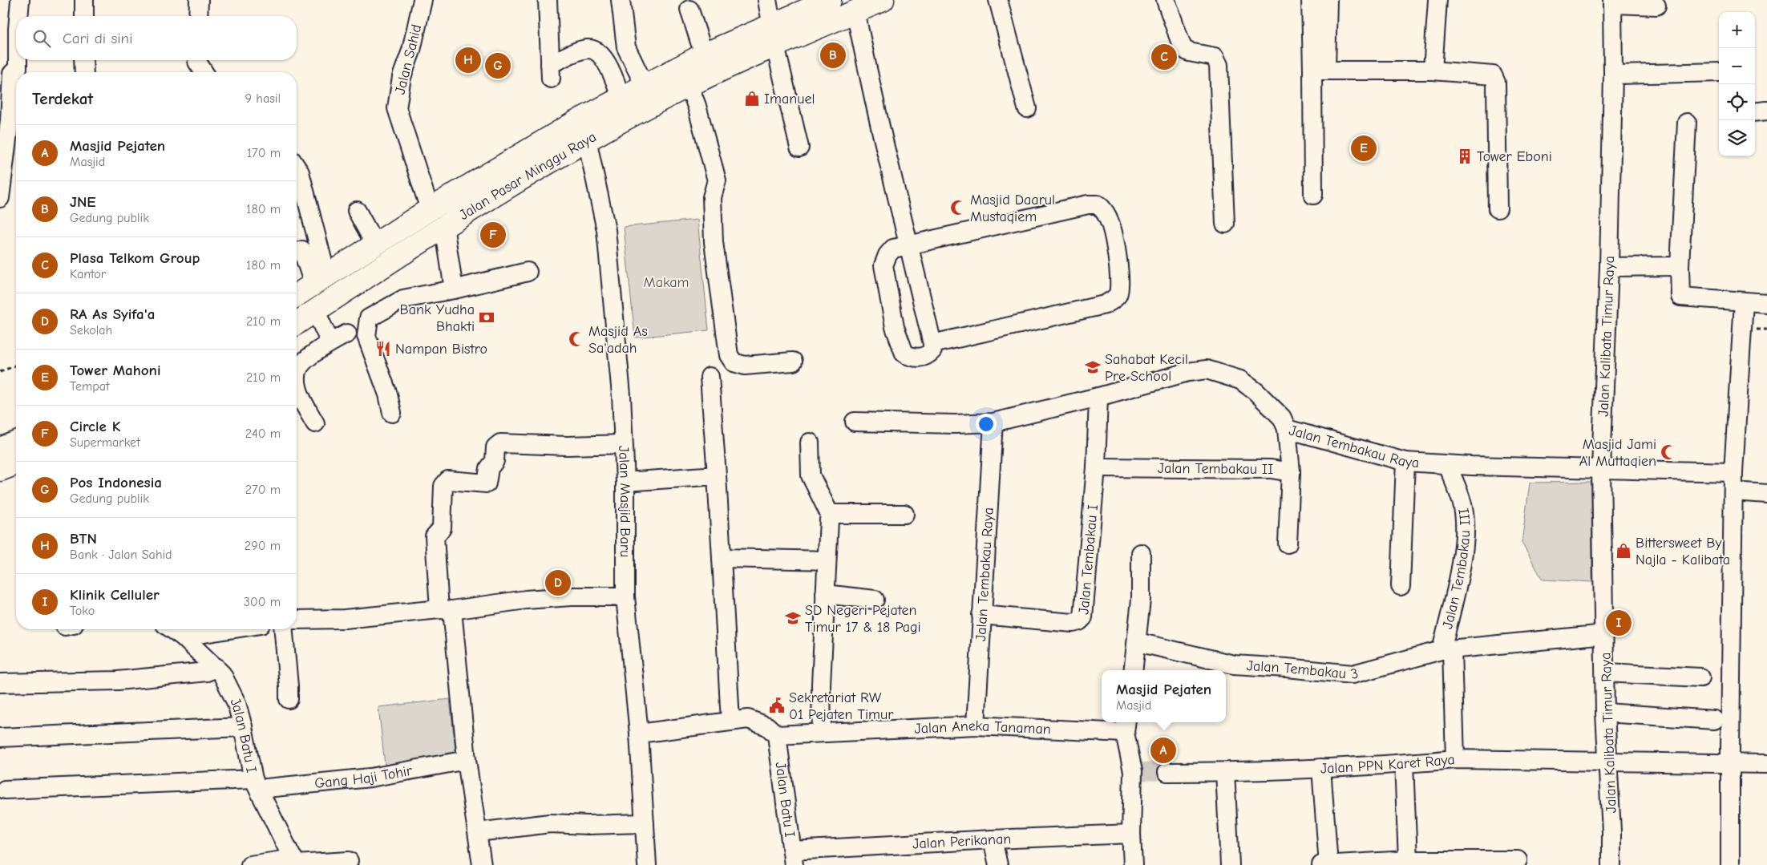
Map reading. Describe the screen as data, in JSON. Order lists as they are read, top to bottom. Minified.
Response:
{"streets":{"main road":["Jalan Pasar Minggu Raya"],"street":["Jalan Sahid","Jalan Kalibata Timur Raya","Jalan Tembakau Raya","Jalan Tembakau II","Jalan Masjid Baru","Jalan Tembakau I","Jalan Tembakau III","Jalan Tembakau 3","Jalan Aneka Tanaman","Jalan Batu I","Jalan PPN Karet Raya","Gang Haji Tohir","Jalan Perikanan"]},"crossings":[["Jalan Sahid","Jalan Pasar Minggu Raya"],["Jalan Pasar Minggu Raya","Jalan Masjid Baru"],["Jalan Kalibata Timur Raya","Jalan Tembakau Raya"],["Jalan Kalibata Timur Raya","Jalan Tembakau 3"],["Jalan Kalibata Timur Raya","Jalan PPN Karet Raya"],["Jalan Tembakau Raya","Jalan Tembakau II"],["Jalan Tembakau Raya","Jalan Tembakau I"],["Jalan Tembakau Raya","Jalan Tembakau III"],["Jalan Tembakau Raya","Jalan Aneka Tanaman"],["Jalan Tembakau II","Jalan Tembakau I"],["Jalan Tembakau III","Jalan Tembakau 3"],["Jalan Tembakau III","Jalan PPN Karet Raya"],["Jalan Aneka Tanaman","Jalan Batu I"],["Jalan Aneka Tanaman","Jalan Perikanan"],["Jalan Batu I","Gang Haji Tohir"],["Jalan Batu I","Jalan Perikanan"]],"parks":["Makam"],"places":{"shop":["Imanuel","Bittersweet By Najla - Kalibata"],"building":["Tower Eboni"],"mosque":["Masjid Daarul Mustaqiem","Masjid As Sa'adah","Masjid Jami Al Muttaqien"],"bank":["Bank Yudha Bhakti"],"restaurant":["Nampan Bistro"],"school or university":["Sahabat Kecil Pre School","SD Negeri Pejaten Timur 17 & 18 Pagi"],"public building":["Sekretariat RW 01 Pejaten Timur"]},"page":{"map_buttons":["+","−"],"search":"Cari di sini","pins":["B","C","H","G","E","F","D","I","A"],"heading":["Terdekat","9 hasil"],"list":[{"mark":"A","name":"Masjid Pejaten","note":"Masjid","value":"170 m"},{"mark":"B","name":"JNE","note":"Gedung publik","value":"180 m"},{"mark":"C","name":"Plasa Telkom Group","note":"Kantor","value":"180 m"},{"mark":"D","name":"RA As Syifa'a","note":"Sekolah","value":"210 m"},{"mark":"E","name":"Tower Mahoni","note":"Tempat","value":"210 m"},{"mark":"F","name":"Circle K","note":"Supermarket","value":"240 m"},{"mark":"G","name":"Pos Indonesia","note":"Gedung publik","value":"270 m"},{"mark":"H","name":"BTN","note":"Bank · Jalan Sahid","value":"290 m"},{"mark":"I","name":"Klinik Celluler","note":"Toko","value":"300 m"}],"popup":["Masjid Pejaten","Masjid"]}}
